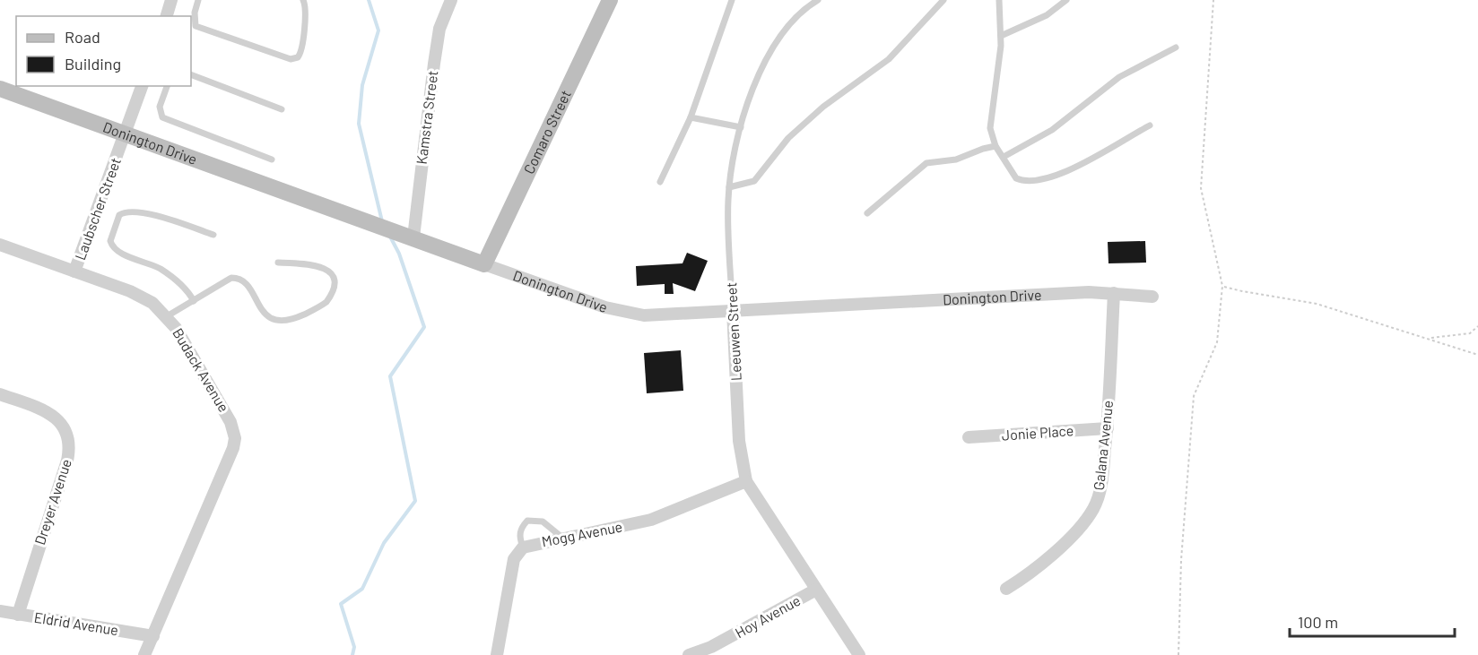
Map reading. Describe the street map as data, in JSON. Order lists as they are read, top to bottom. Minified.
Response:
{"streets":{"street":["Kamstra Street","Comaro Street","Donington Drive","Laubscher Street","Leeuwen Street","Budack Avenue","Jonie Place","Galana Avenue","Dreyer Avenue","Mogg Avenue","Hoy Avenue","Eldrid Avenue"]},"crossings":[["Kamstra Street","Donington Drive"],["Comaro Street","Donington Drive"],["Donington Drive","Laubscher Street"],["Donington Drive","Leeuwen Street"],["Donington Drive","Galana Avenue"],["Laubscher Street","Budack Avenue"],["Leeuwen Street","Mogg Avenue"],["Leeuwen Street","Hoy Avenue"],["Budack Avenue","Eldrid Avenue"],["Jonie Place","Galana Avenue"],["Dreyer Avenue","Eldrid Avenue"]],"legend":["Road","Building"],"scale_bar":"100 m"}
